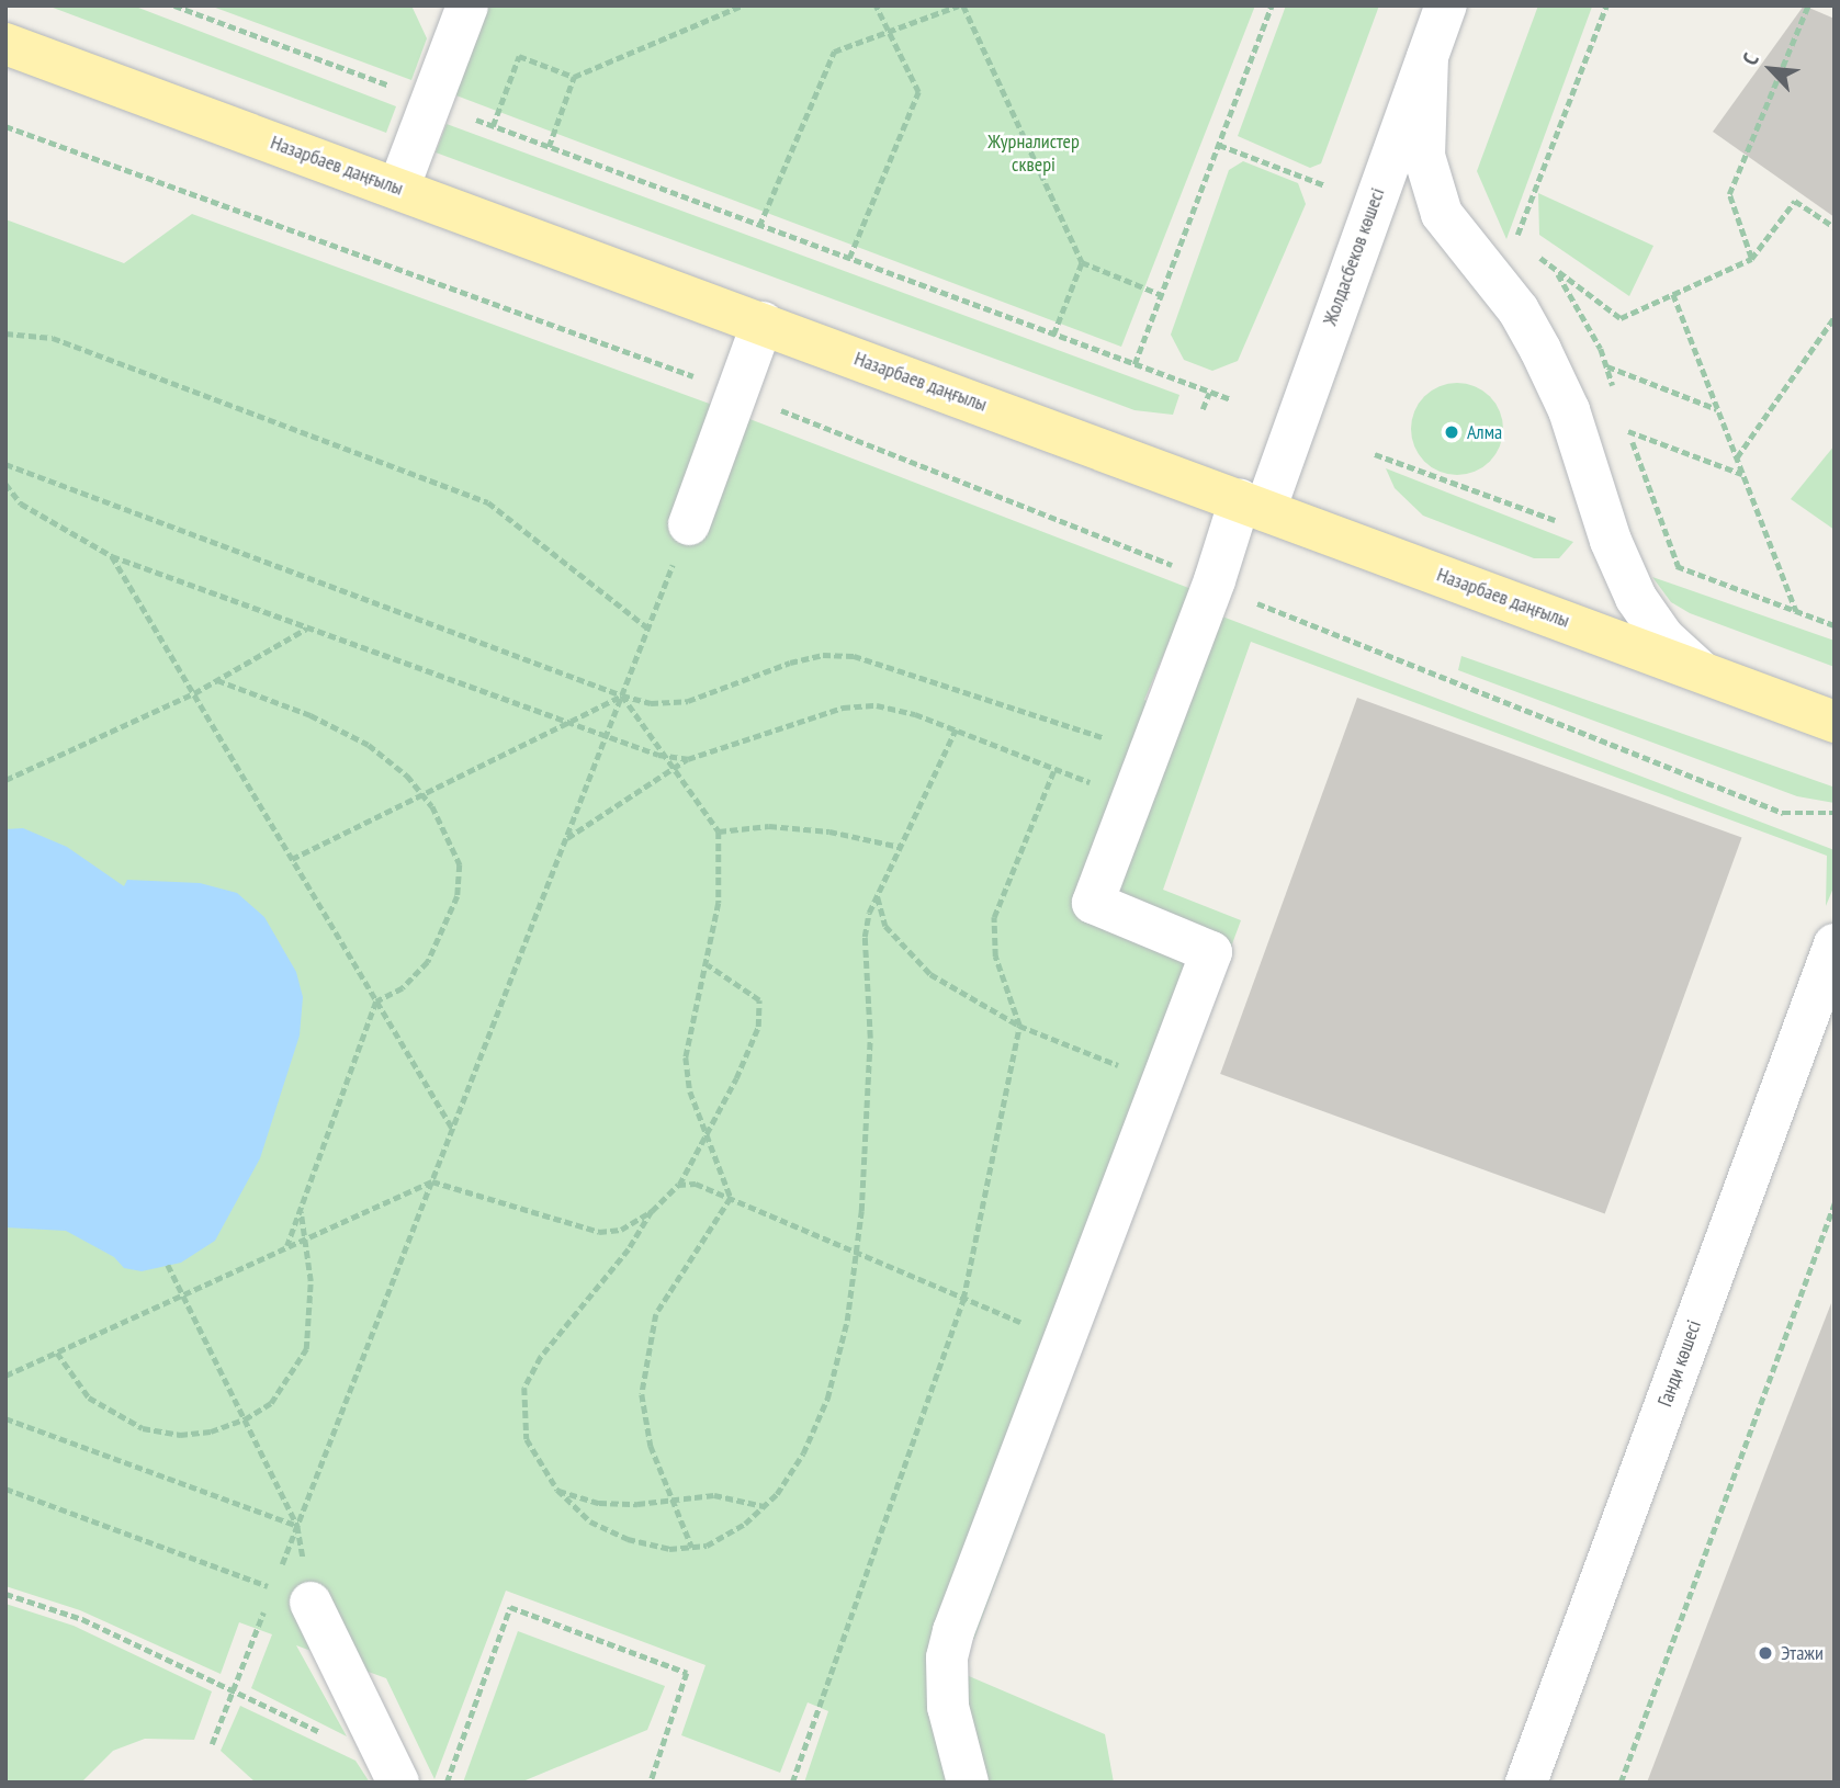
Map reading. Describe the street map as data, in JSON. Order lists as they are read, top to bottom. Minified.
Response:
{"streets":{"main road":["Назарбаев даңғылы"],"street":["Жолдасбеков көшесі","Ганди көшесі"]},"crossings":[["Назарбаев даңғылы","Жолдасбеков көшесі"]],"parks":["Журналиcтер сквері"],"places":["Алма","Этажи"],"north":"top left"}
